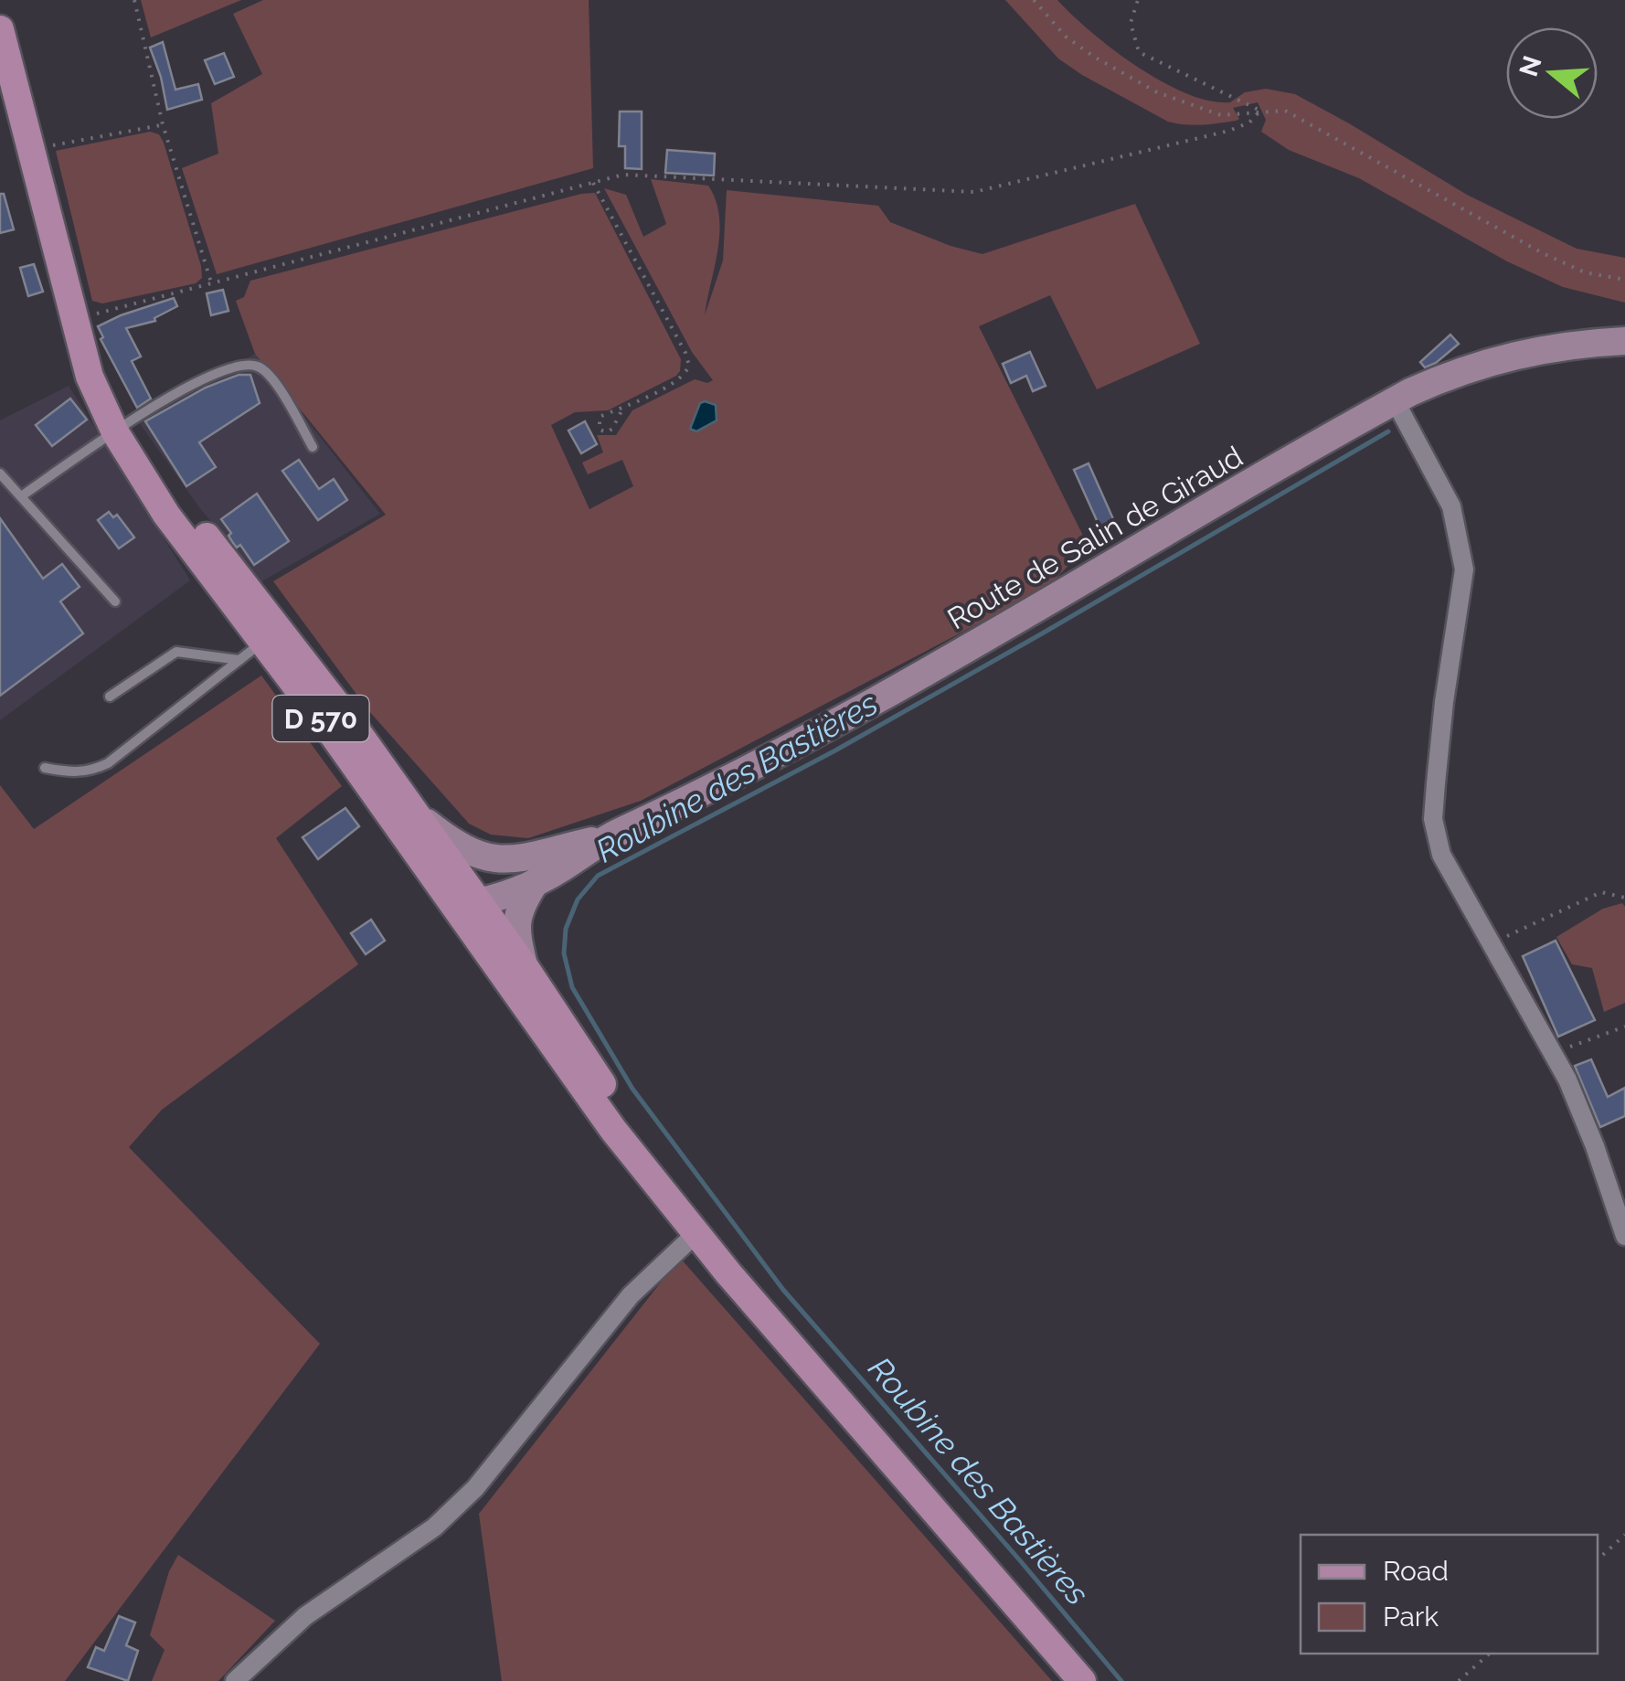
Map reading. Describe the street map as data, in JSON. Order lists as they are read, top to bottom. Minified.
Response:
{"streets":{"main road":["Route de Salin de Giraud","D 570"]},"crossings":[["Route de Salin de Giraud","D 570"]],"water":["Roubine des Bastières"],"legend":["Road","Park"],"north":"left"}
